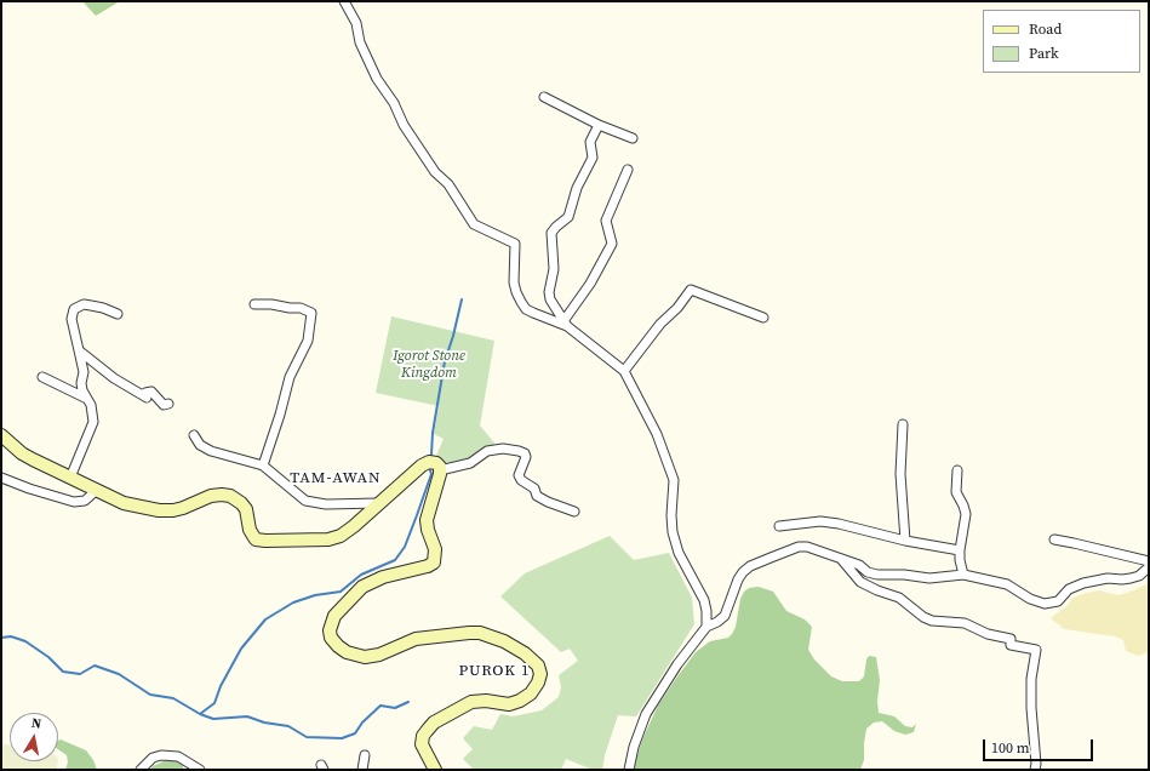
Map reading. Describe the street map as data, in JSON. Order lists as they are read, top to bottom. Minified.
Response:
{"districts":["TAM-AWAN","PUROK 1"],"parks":["Igorot Stone Kingdom"],"legend":["Road","Park"],"scale_bar":"100 m","north":"top"}
